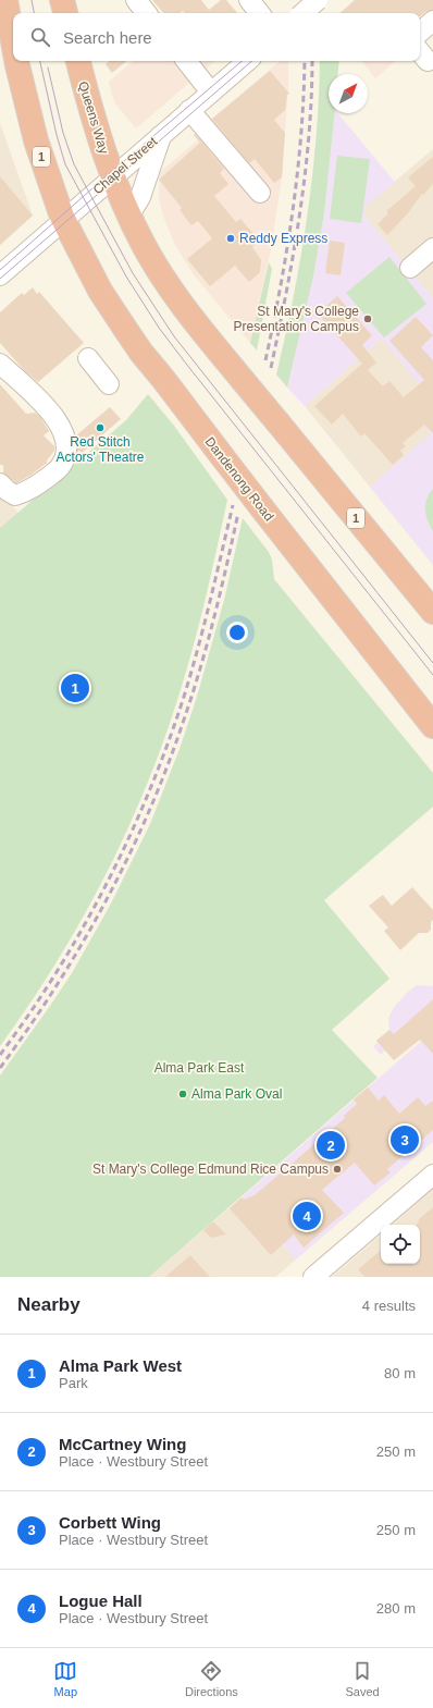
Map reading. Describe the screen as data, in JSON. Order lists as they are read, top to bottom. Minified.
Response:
{"streets":{"highway":["Queens Way","1","Dandenong Road"],"street":["Chapel Street"]},"crossings":[["Queens Way","1"],["Queens Way","Chapel Street"],["1","Chapel Street"],["1","Dandenong Road"],["Chapel Street","Dandenong Road"]],"parks":["Alma Park East"],"places":["Reddy Express","St Mary's College Presentation Campus","Red Stitch Actors' Theatre","Alma Park Oval","St Mary's College Edmund Rice Campus"],"north":"top right","page":{"search":"Search here","pins":["1","3","2","4"],"heading":["Nearby","4 results"],"list":[{"mark":"1","name":"Alma Park West","note":"Park","value":"80 m"},{"mark":"2","name":"McCartney Wing","note":"Place · Westbury Street","value":"250 m"},{"mark":"3","name":"Corbett Wing","note":"Place · Westbury Street","value":"250 m"},{"mark":"4","name":"Logue Hall","note":"Place · Westbury Street","value":"280 m"}],"nav":["Map","Directions","Saved"]}}
